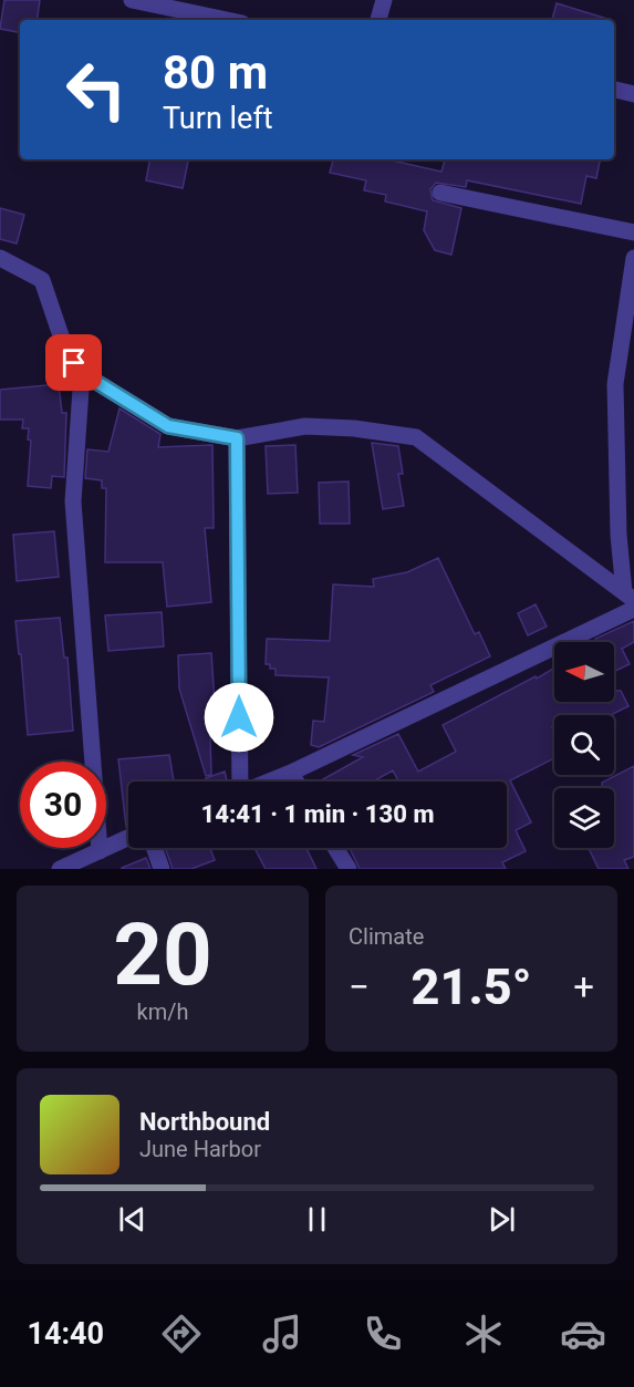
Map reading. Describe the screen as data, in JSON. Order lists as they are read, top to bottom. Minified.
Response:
{"north":"left","page":{"turn":["80 m","Turn left"],"limit":"30","trip":"14:41 · 1 min · 130 m","tile":[["20","km/h"],"Climate"],"heat":["−","21.5°","+"],"song":["Northbound","June Harbor"],"tabs":"14:40"}}
